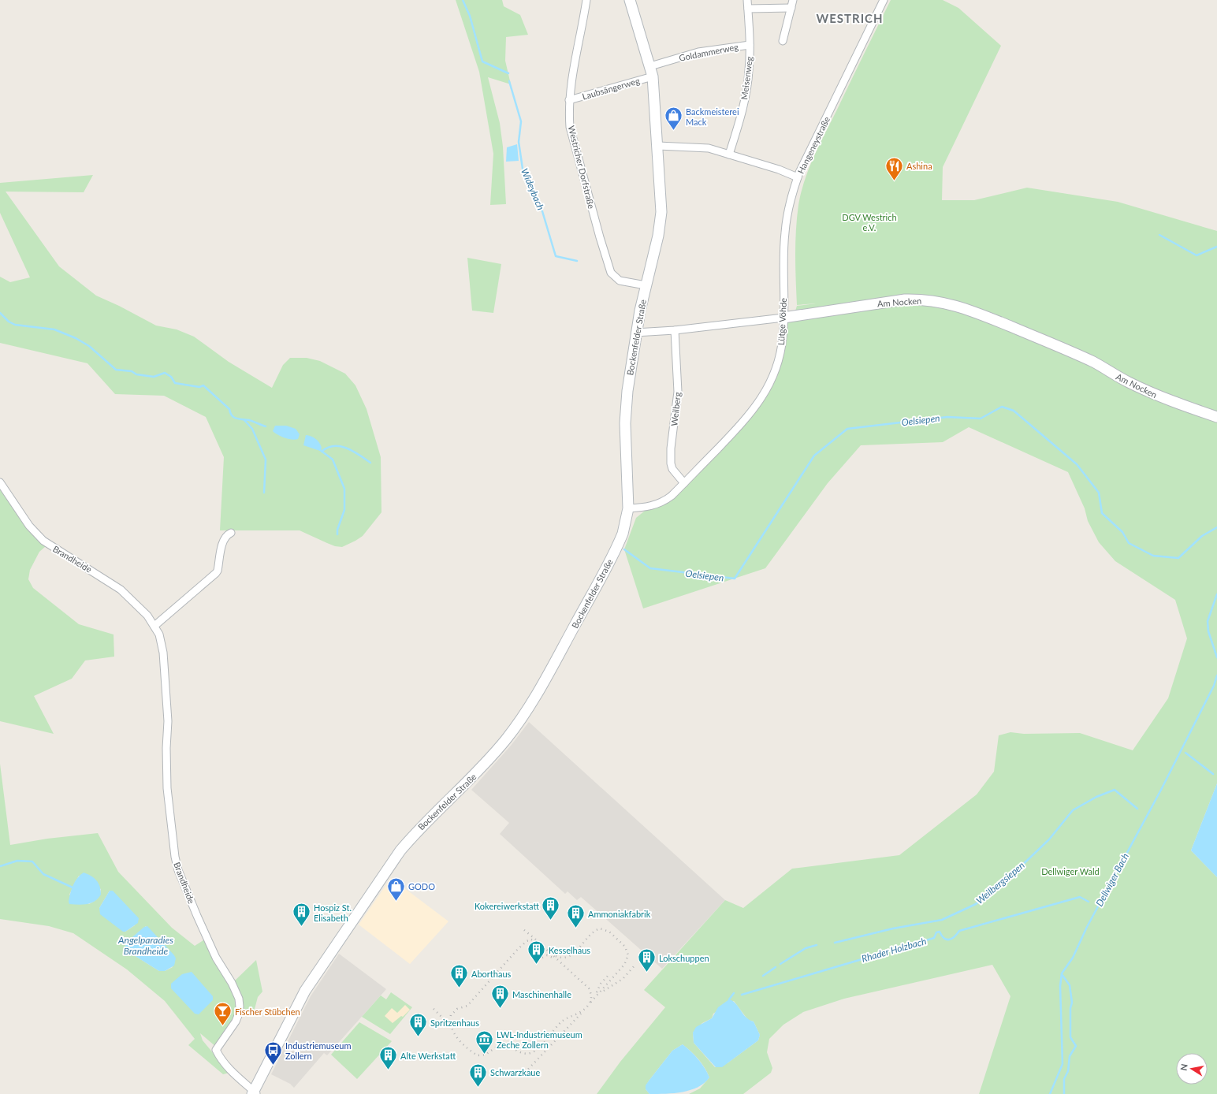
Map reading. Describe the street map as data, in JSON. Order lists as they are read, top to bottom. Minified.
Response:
{"streets":{"main road":["Am Nocken","Bockenfelder Straße"],"street":["Goldammerweg","Meisenweg","Laubsängerweg","Hangeneystraße","Westricher Dorfstraße","Lütge Vöhde","Weilberg","Brandheide"]},"crossings":[["Goldammerweg","Meisenweg"],["Goldammerweg","Laubsängerweg"],["Goldammerweg","Bockenfelder Straße"],["Meisenweg","Hangeneystraße"],["Laubsängerweg","Westricher Dorfstraße"],["Laubsängerweg","Bockenfelder Straße"],["Hangeneystraße","Lütge Vöhde"],["Hangeneystraße","Bockenfelder Straße"],["Westricher Dorfstraße","Bockenfelder Straße"],["Am Nocken","Lütge Vöhde"],["Am Nocken","Bockenfelder Straße"],["Am Nocken","Weilberg"],["Lütge Vöhde","Bockenfelder Straße"],["Lütge Vöhde","Weilberg"],["Bockenfelder Straße","Brandheide"]],"districts":["WESTRICH"],"water":["Wideybach","Oelsiepen","Dellwiger Bach","Weilbergsiepen","Angelparadies Brandheide","Rhader Holzbach"],"parks":["DGV Westrich e.V.","Dellwiger Wald"],"places":{"shop":["Backmeisterei Mack","GODO"],"restaurant":["Ashina"],"building":["Kokereiwerkstatt","Hospiz St. Elisabeth","Ammoniakfabrik","Kesselhaus","Lokschuppen","Aborthaus","Maschinenhalle","Spritzenhaus","Alte Werkstatt","Schwarzkaue"],"bar":["Fischer Stübchen"],"museum":["LWL-Industriemuseum Zeche Zollern"],"bus stop":["Industriemuseum Zollern"]},"north":"left"}
